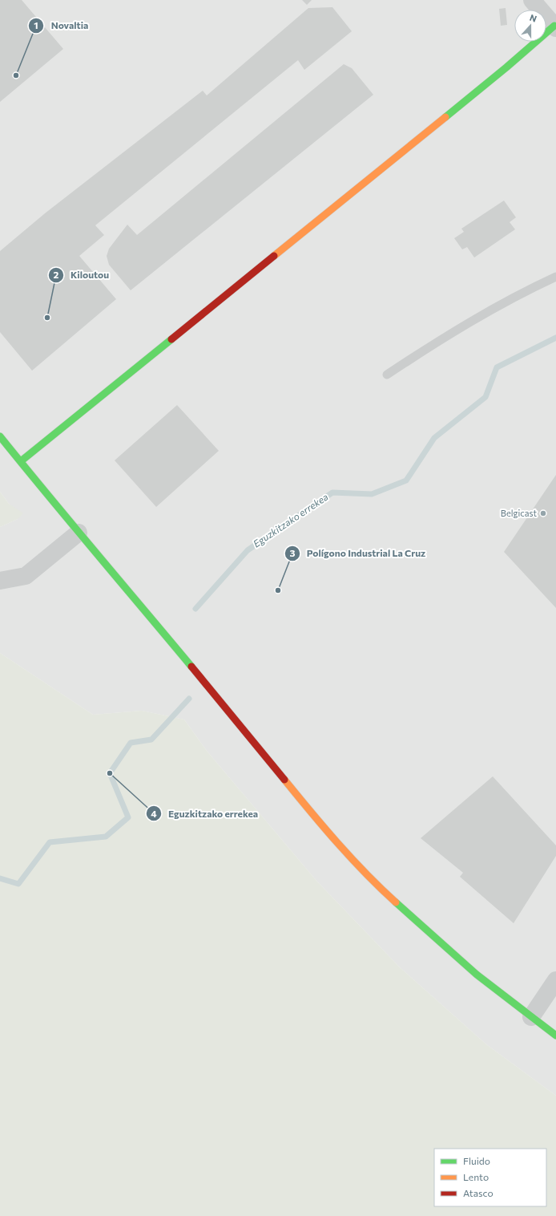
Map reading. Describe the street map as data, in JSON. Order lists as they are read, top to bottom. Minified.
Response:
{"water":["Eguzkitzako errekea"],"places":["Novaltia","Kiloutou","Belgicast","Polígono Industrial La Cruz","Eguzkitzako errekea"],"legend":["Fluido","Lento","Atasco"],"north":"top"}
